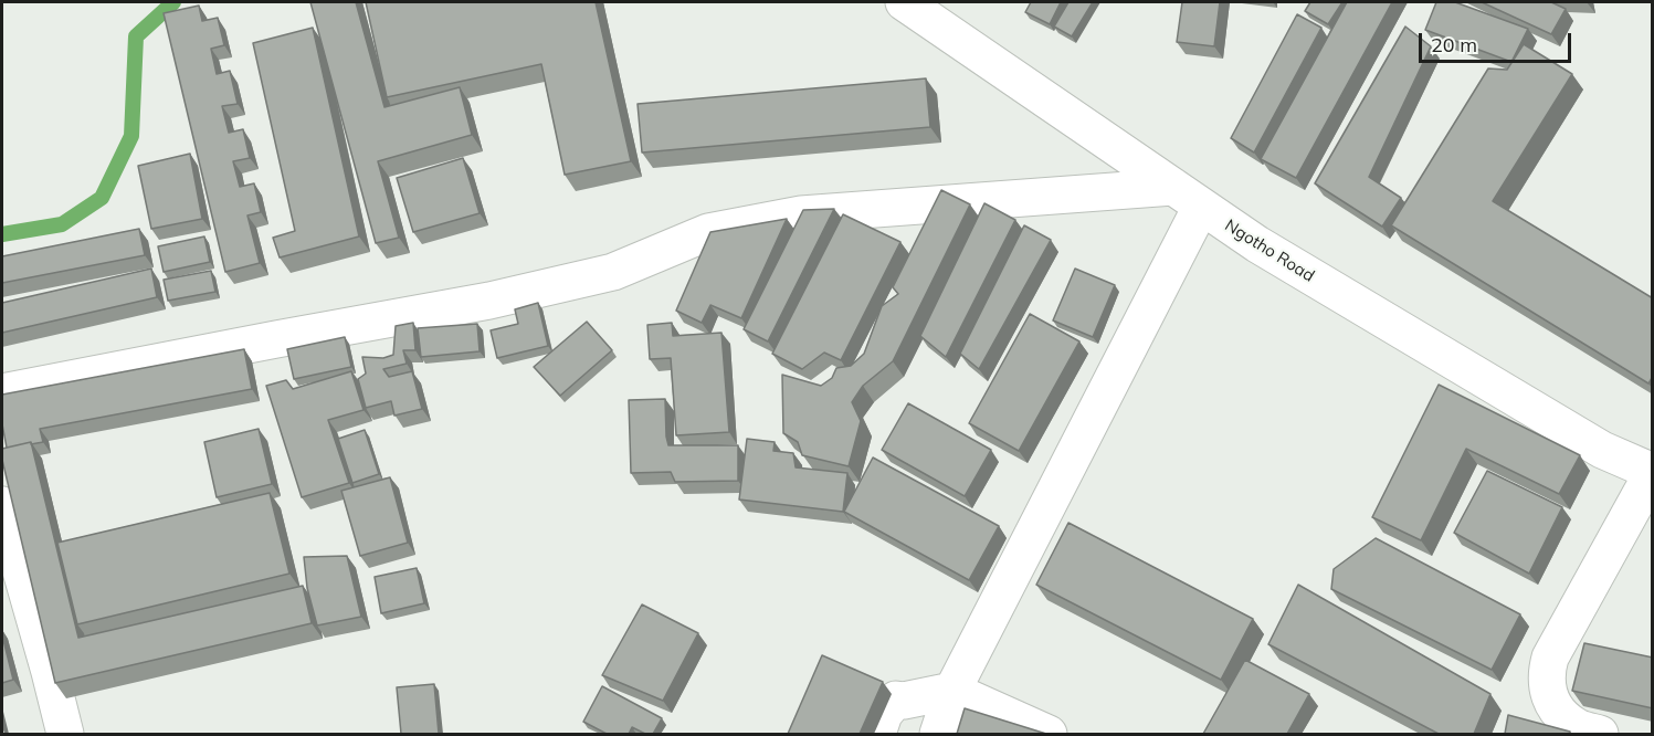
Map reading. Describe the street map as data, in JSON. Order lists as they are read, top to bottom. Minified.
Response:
{"streets":{"street":["Ngotho Road"]},"scale_bar":"20 m"}
